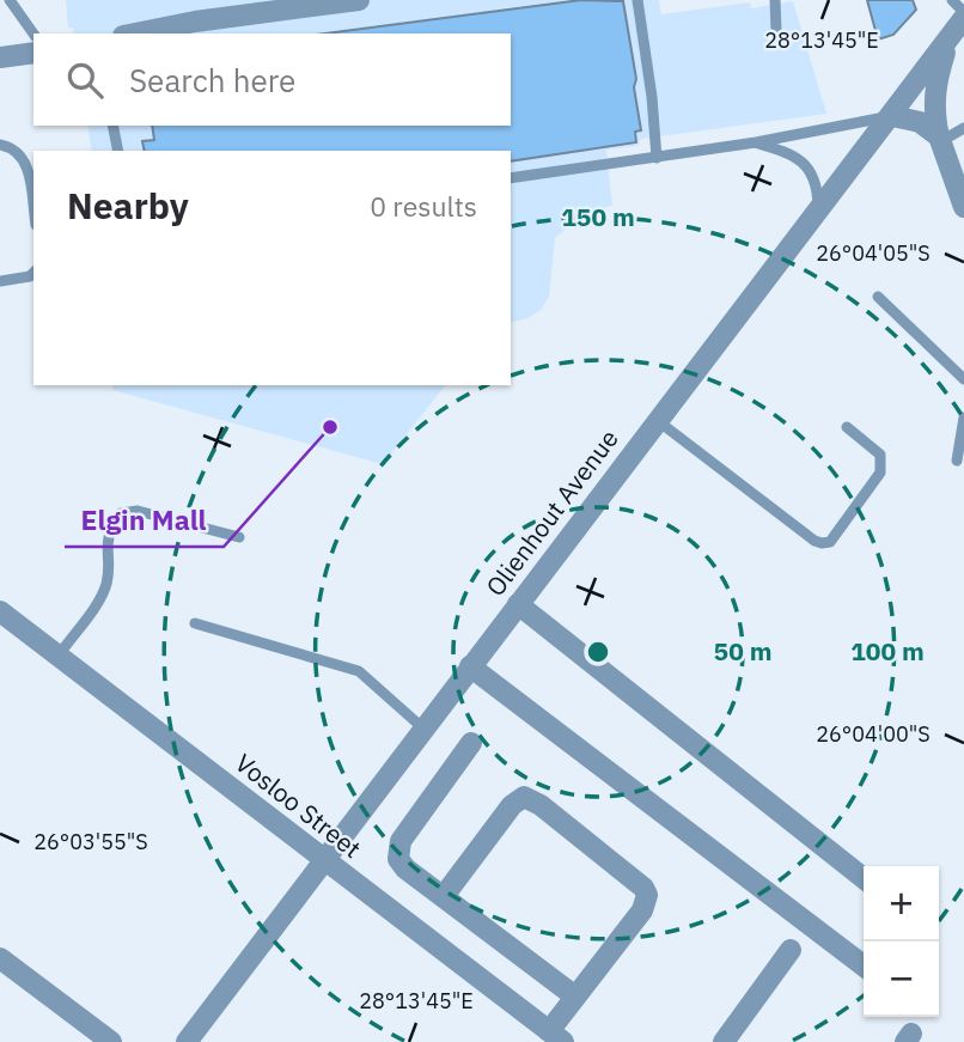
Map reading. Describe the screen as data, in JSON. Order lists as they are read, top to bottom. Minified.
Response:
{"streets":{"street":["Olienhout Avenue","Vosloo Street"]},"crossings":[["Olienhout Avenue","Vosloo Street"]],"places":["Elgin Mall"],"page":{"search":"Search here","heading":["Nearby","0 results"],"map_buttons":["+","−"]},"coordinates":["28°13'45\"E","26°04'05\"S","26°04'00\"S","26°03'55\"S"],"rings":["150 m","50 m","100 m"]}
